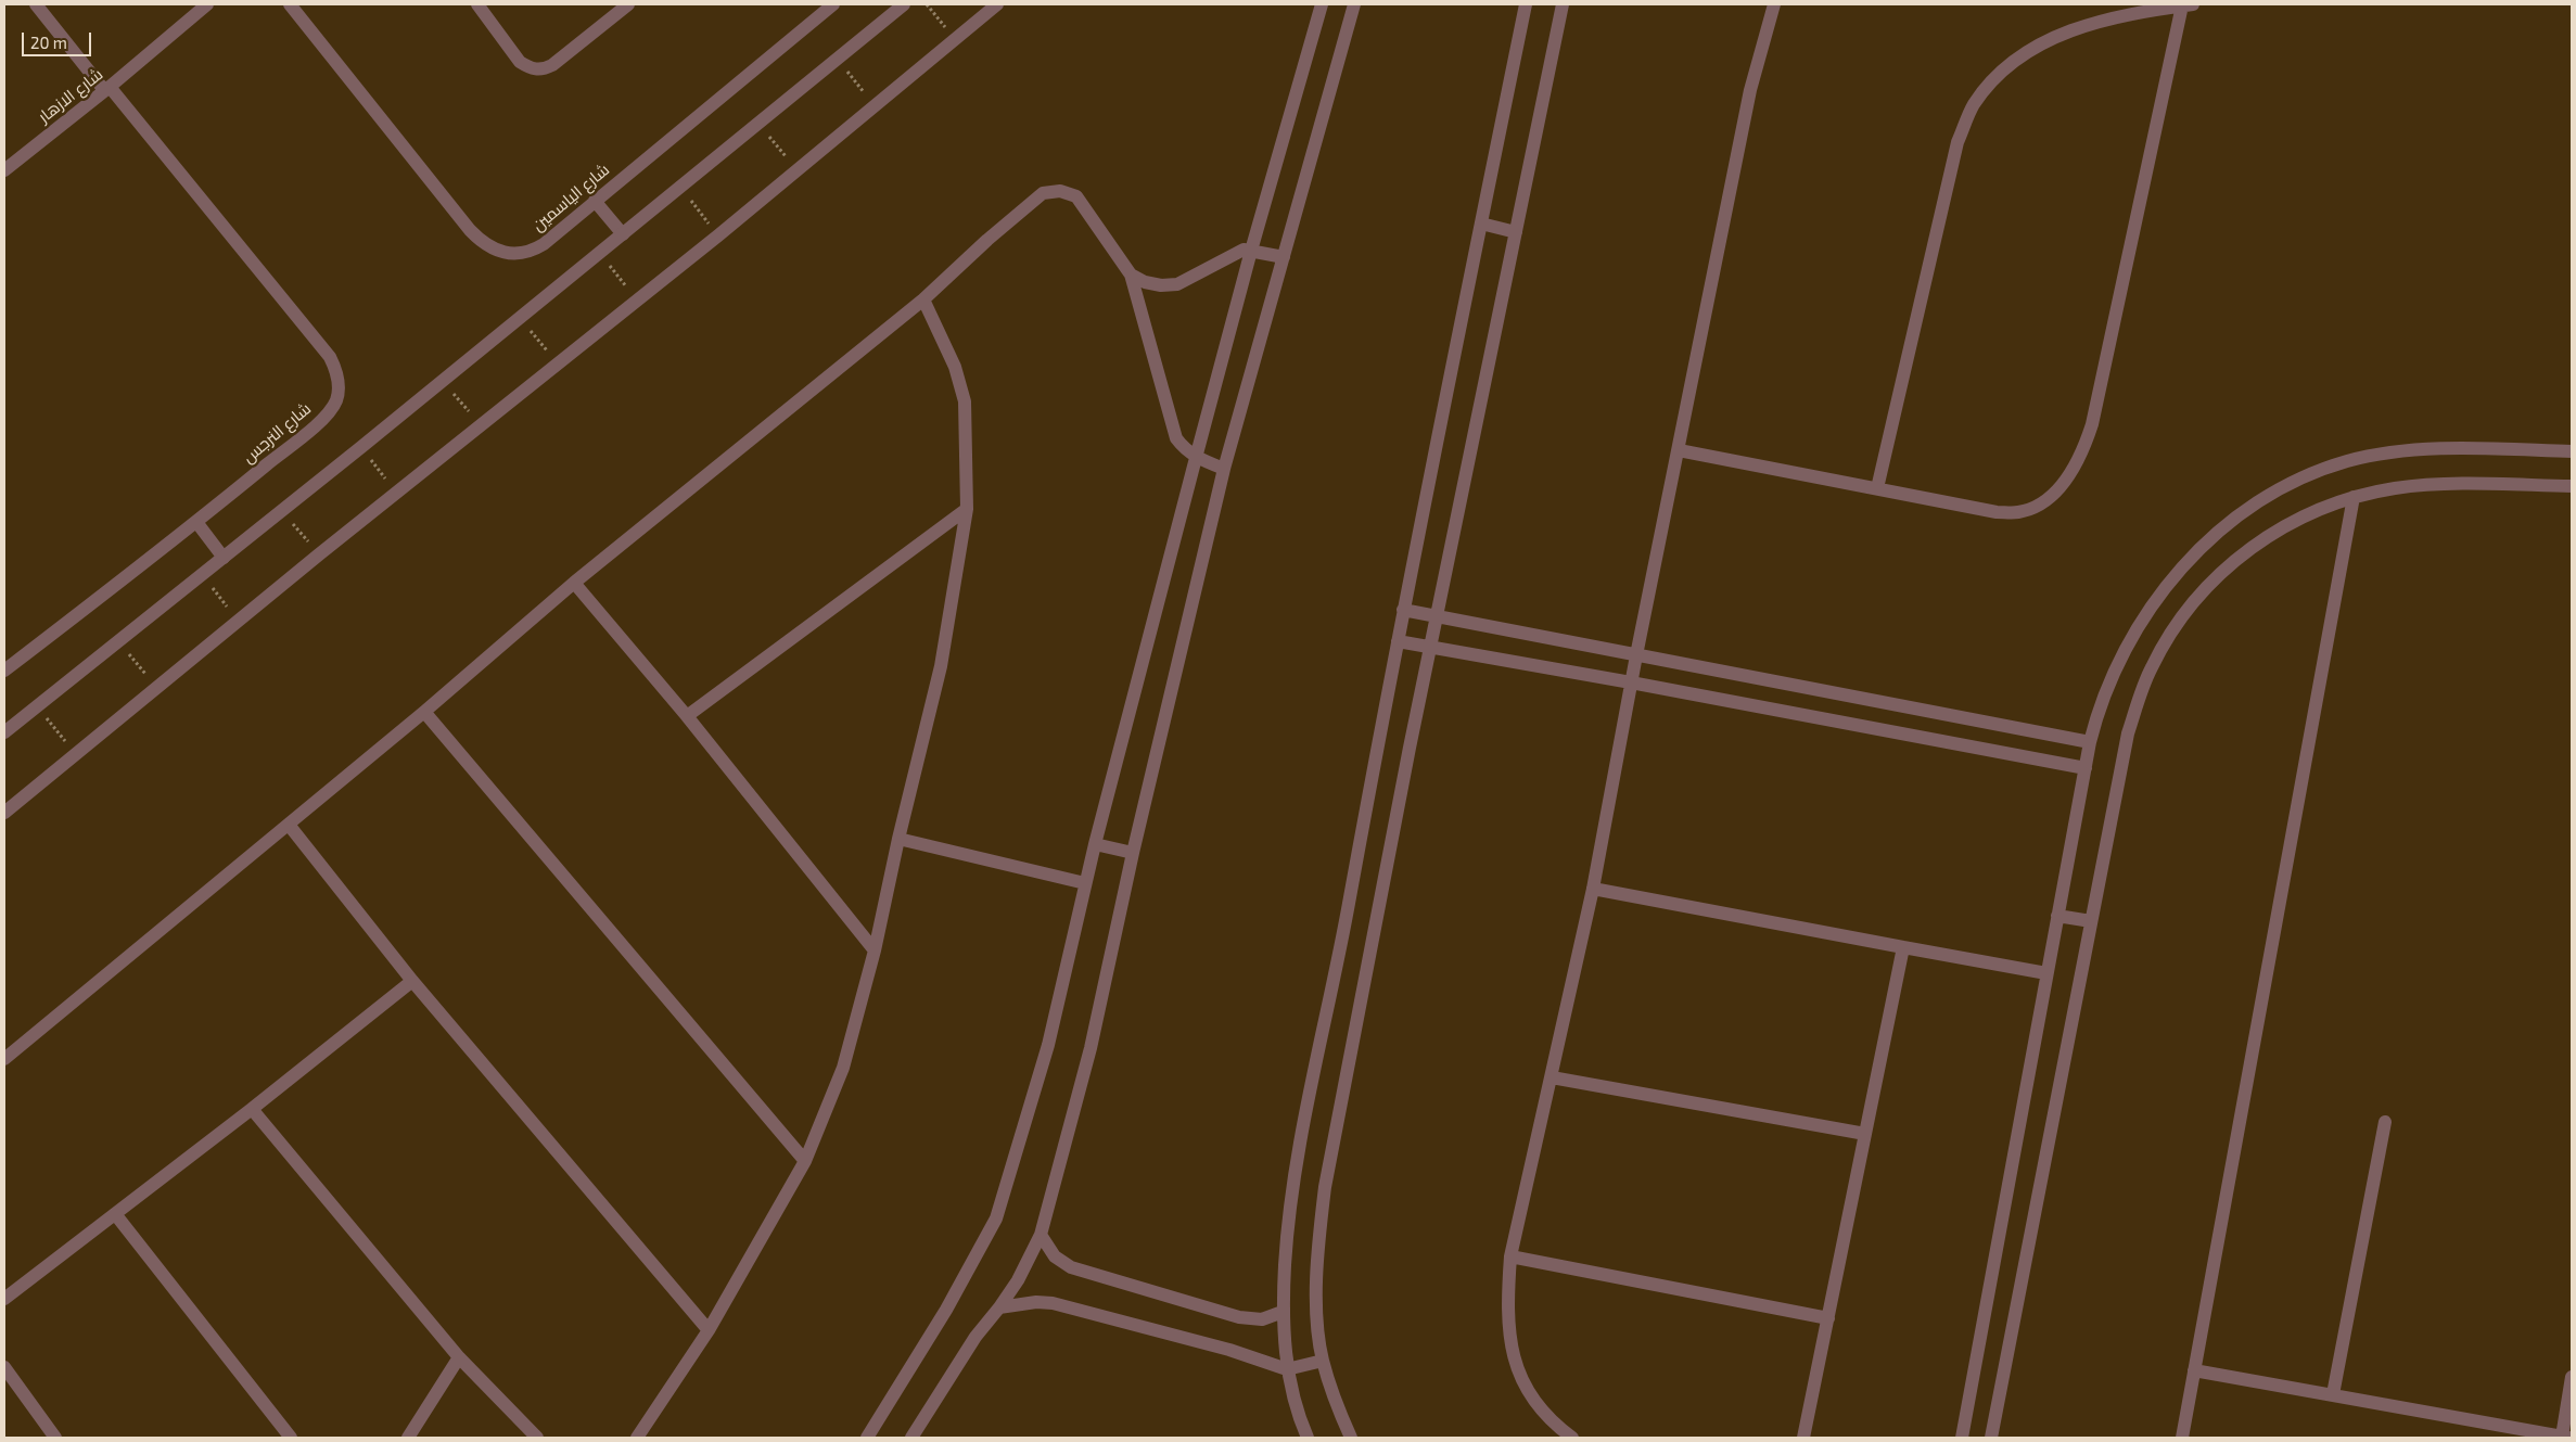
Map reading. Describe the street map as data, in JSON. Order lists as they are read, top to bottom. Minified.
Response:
{"streets":{"street":["شارع الازهار","شارع الياسمين","شارع النرجس"]},"crossings":[["شارع الازهار","شارع النرجس"]],"scale_bar":"20 m"}
